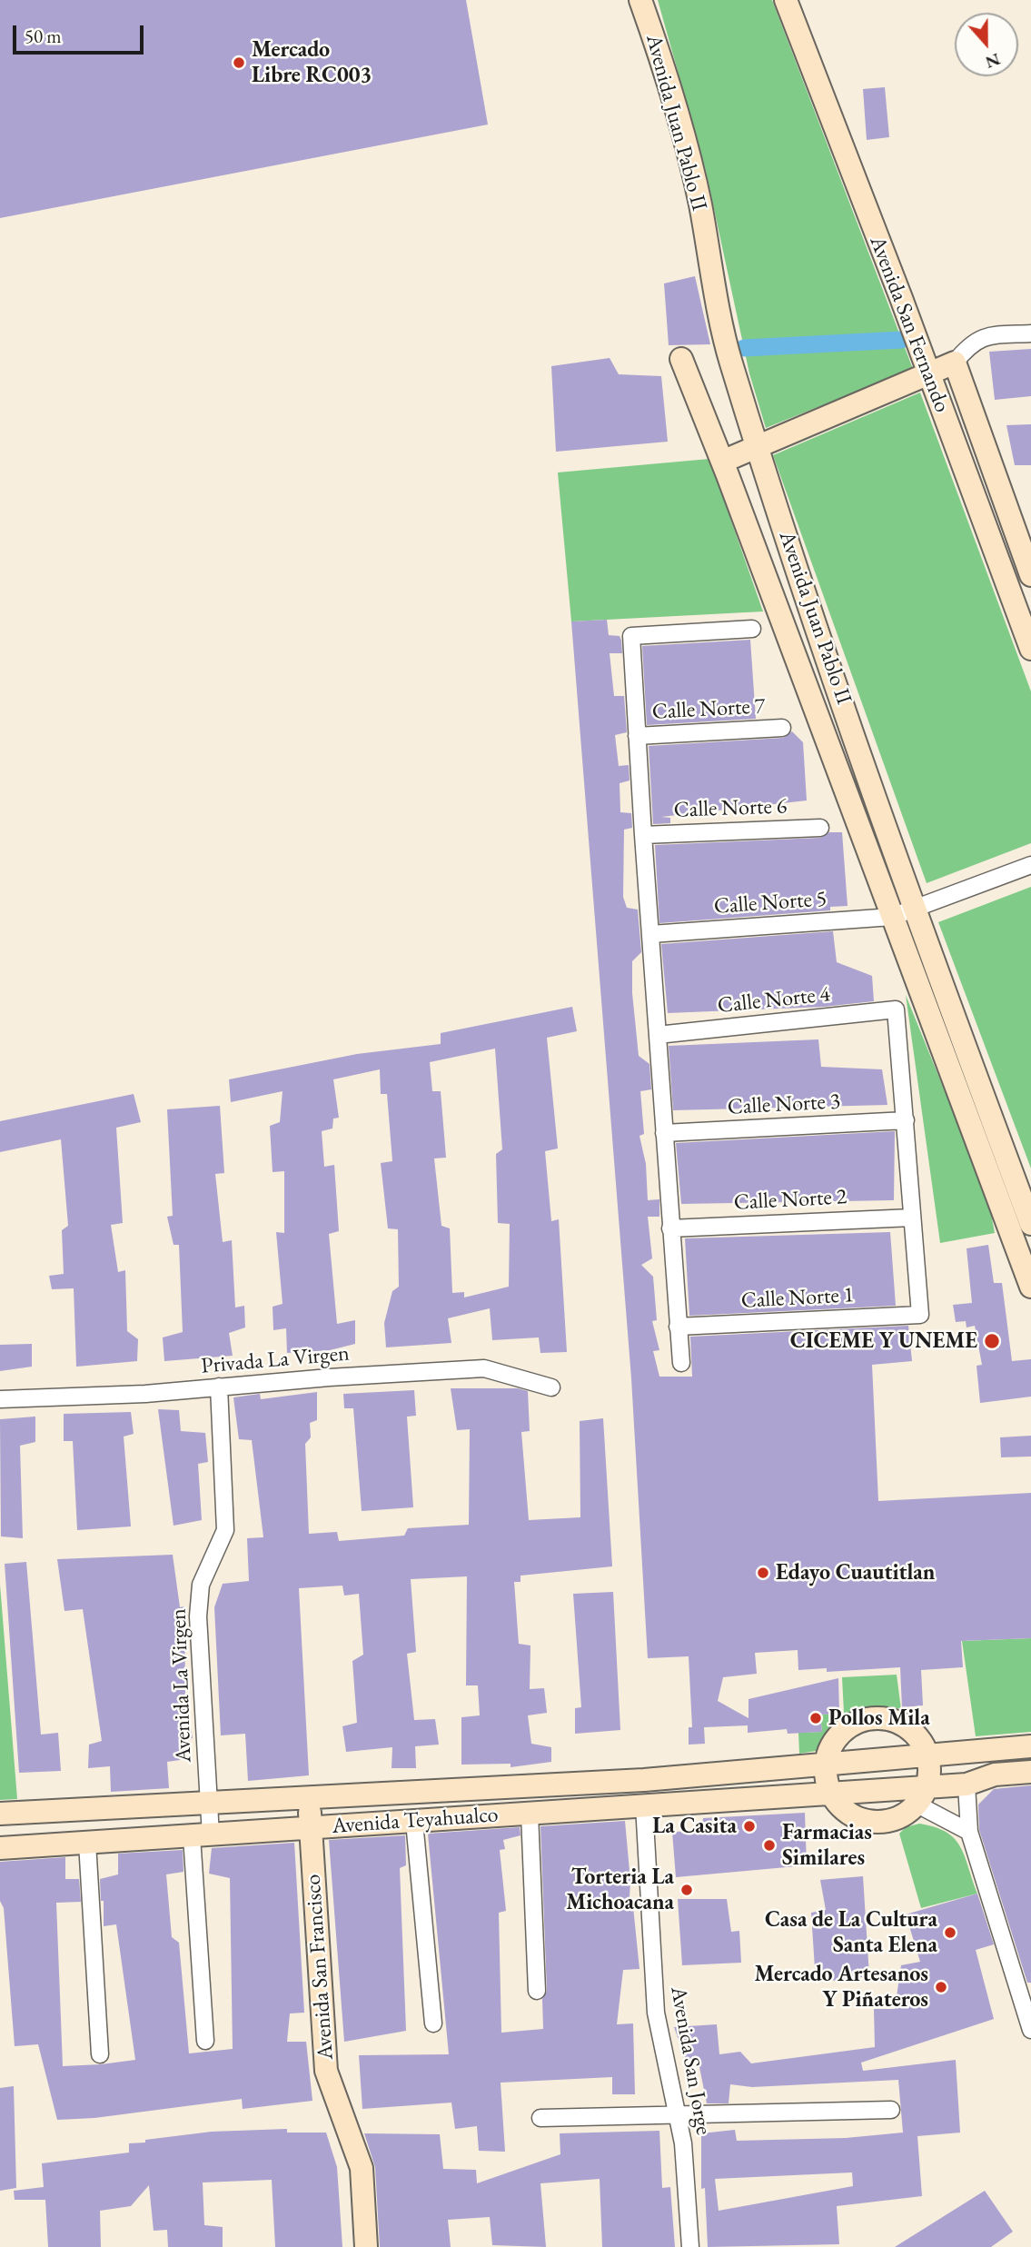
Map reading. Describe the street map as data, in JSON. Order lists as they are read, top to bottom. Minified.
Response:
{"streets":{"street":["Avenida Juan Pablo II","Avenida San Fernando","Calle Norte 7","Calle Norte 6","Calle Norte 5","Calle Norte 4","Calle Norte 3","Calle Norte 2","Calle Norte 1","Privada La Virgen","Avenida La Virgen","Avenida Teyahualco","Avenida San Francisco","Avenida San Jorge"]},"crossings":[["Avenida Juan Pablo II","Calle Norte 5"],["Calle Norte 4","Calle Norte 3"],["Calle Norte 2","Calle Norte 1"],["Privada La Virgen","Avenida La Virgen"],["Avenida La Virgen","Avenida Teyahualco"],["Avenida Teyahualco","Avenida San Francisco"],["Avenida Teyahualco","Avenida San Jorge"]],"places":["Mercado Libre RC003","CICEME Y UNEME","Edayo Cuautitlan","Pollos Mila","La Casita","Farmacias Similares","Torteria La Michoacana","Casa de La Cultura Santa Elena","Mercado Artesanos Y Piñateros"],"scale_bar":"50 m","north":"bottom"}
